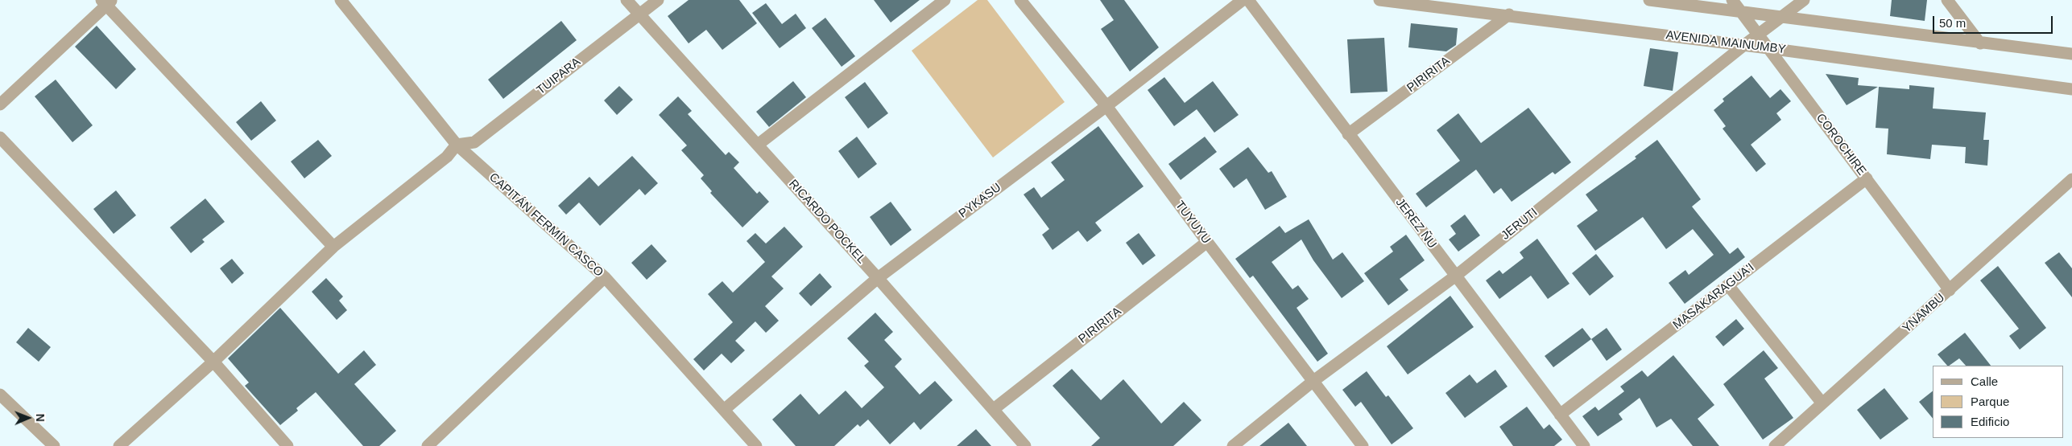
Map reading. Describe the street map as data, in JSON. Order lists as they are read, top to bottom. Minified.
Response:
{"streets":{"street":["AVENIDA MAINUMBY","PIRIRITA","TUIPARA","COROCHIRE","PYKASU","RICARDO POCKEL","TUYUYU","JEREZ ÑU","JERUTI","CAPITÁN FERMÍN CASCO","MASAKARAGUA'I","YNAMBU"]},"crossings":[["AVENIDA MAINUMBY","PIRIRITA"],["AVENIDA MAINUMBY","COROCHIRE"],["AVENIDA MAINUMBY","JERUTI"],["PIRIRITA","RICARDO POCKEL"],["PIRIRITA","TUYUYU"],["PIRIRITA","JEREZ ÑU"],["TUIPARA","RICARDO POCKEL"],["TUIPARA","CAPITÁN FERMÍN CASCO"],["COROCHIRE","JERUTI"],["COROCHIRE","MASAKARAGUA'I"],["COROCHIRE","YNAMBU"],["PYKASU","RICARDO POCKEL"],["PYKASU","TUYUYU"],["PYKASU","CAPITÁN FERMÍN CASCO"],["TUYUYU","JERUTI"],["JEREZ ÑU","JERUTI"],["JEREZ ÑU","MASAKARAGUA'I"]],"legend":["Calle","Parque","Edificio"],"scale_bar":"50 m","north":"right"}
